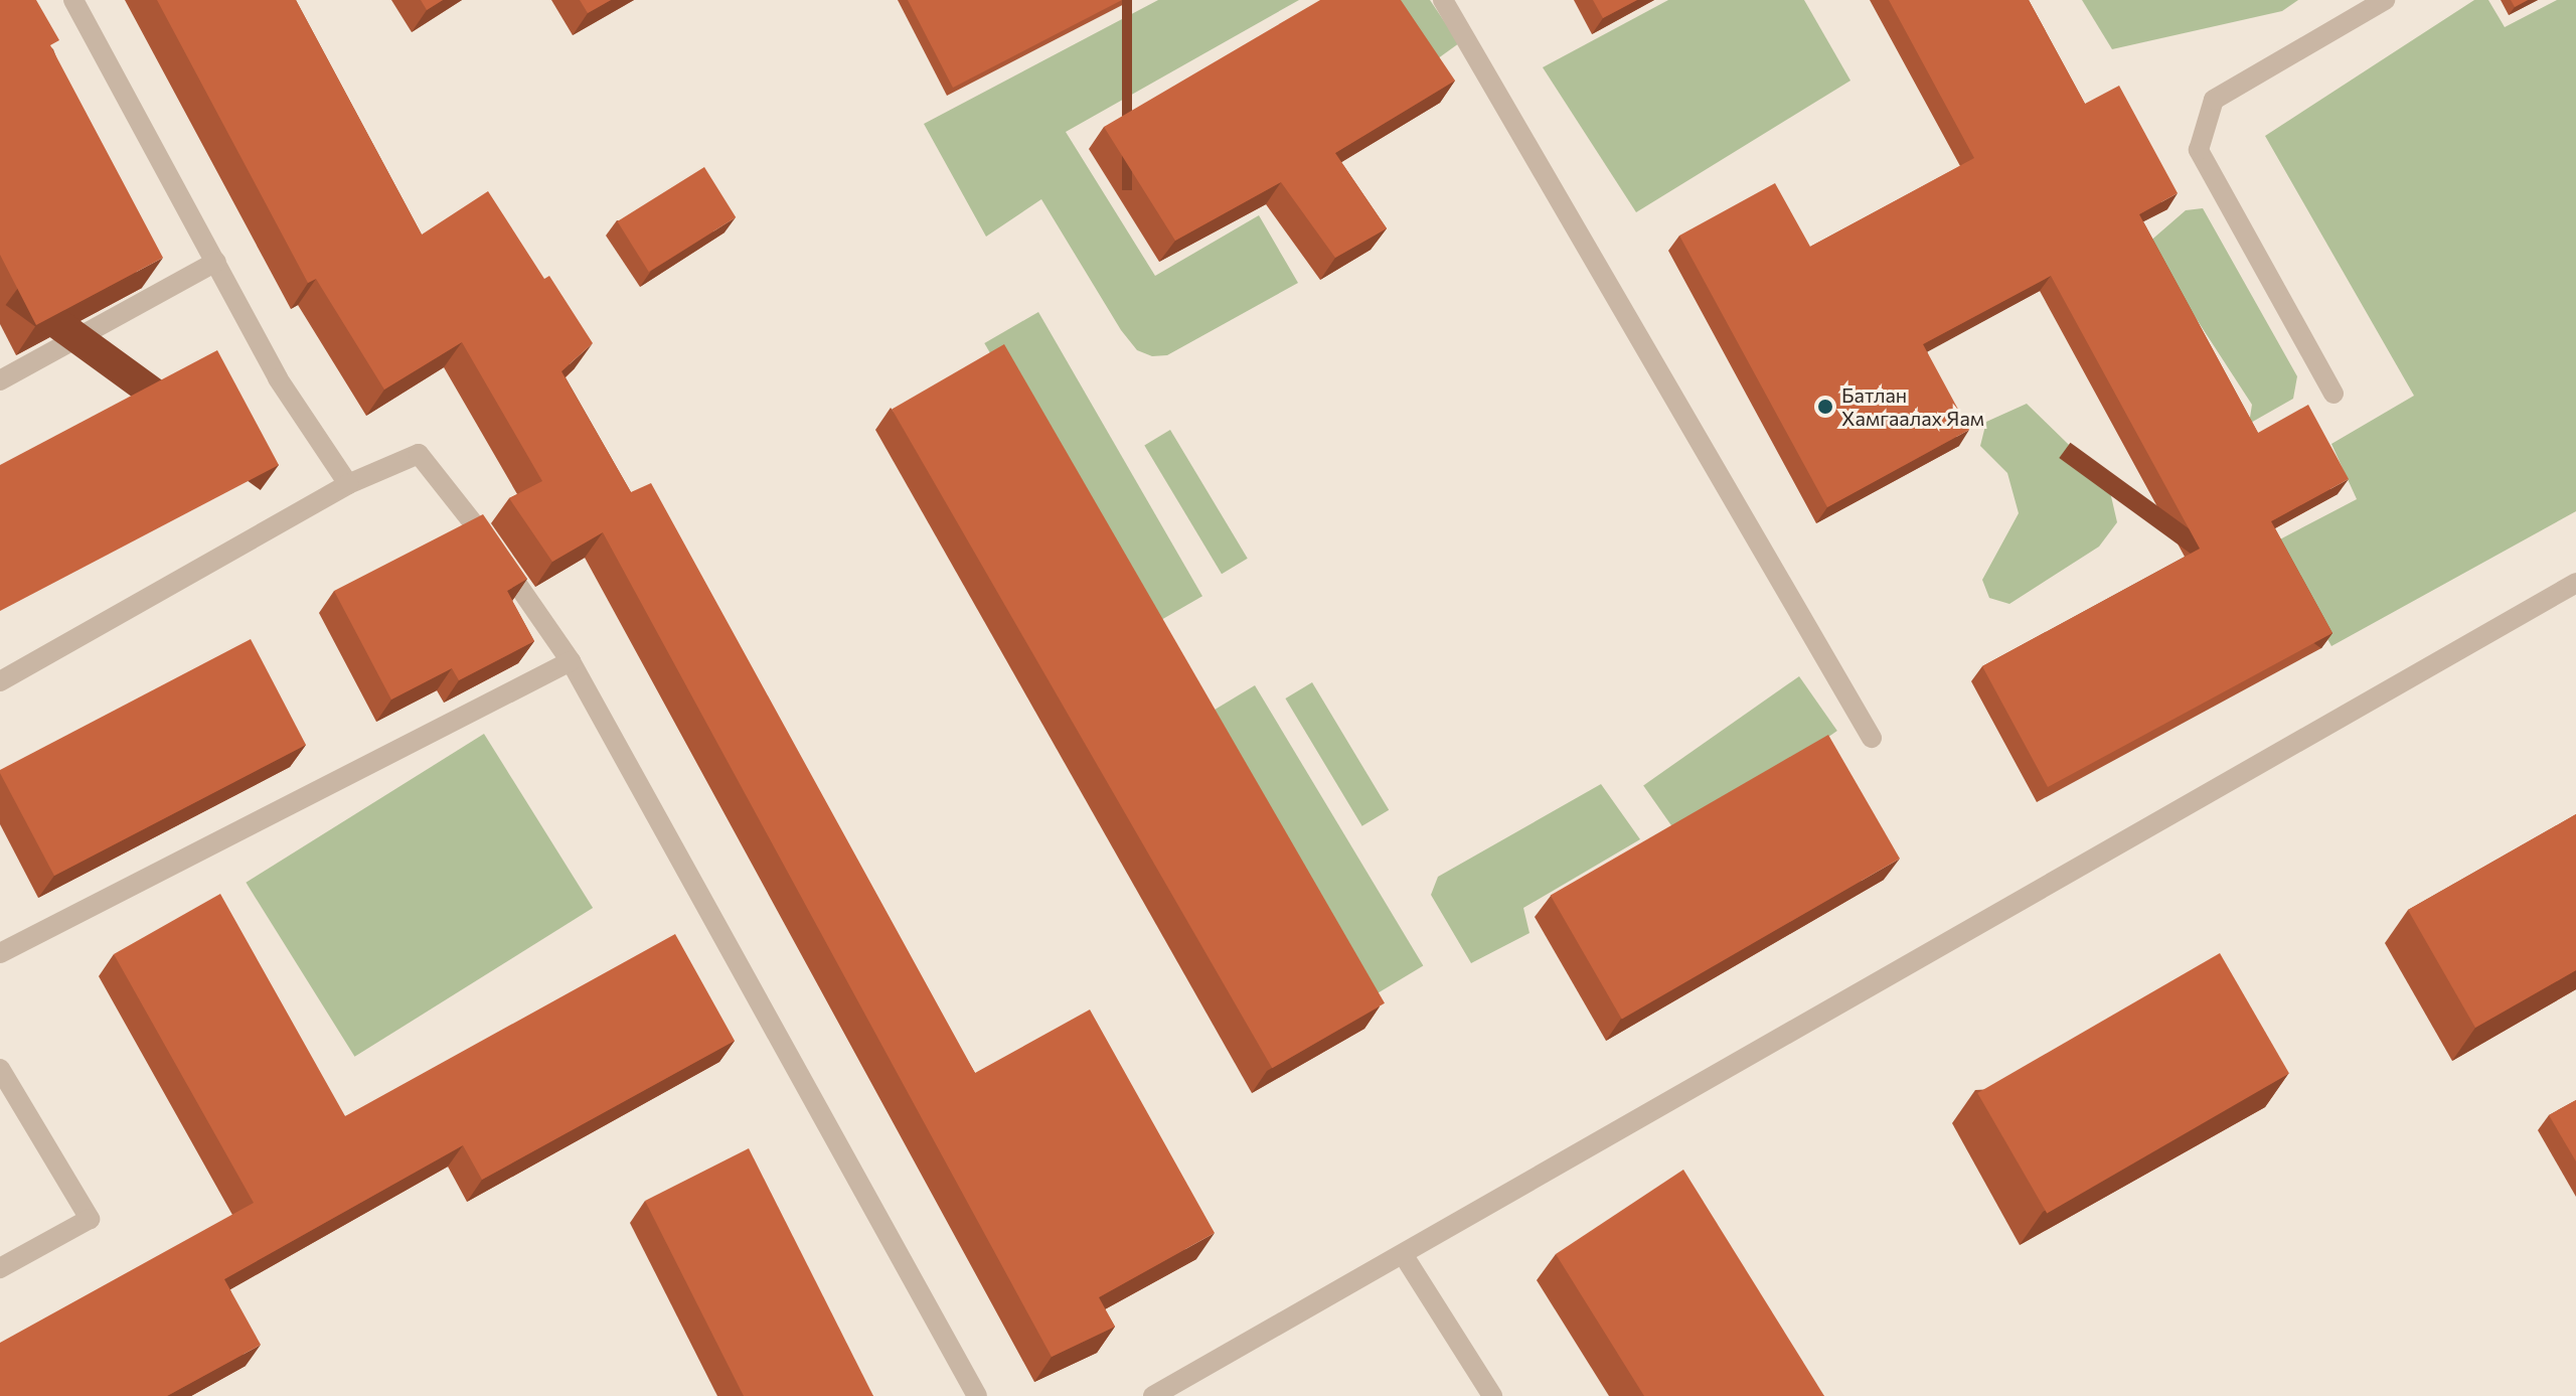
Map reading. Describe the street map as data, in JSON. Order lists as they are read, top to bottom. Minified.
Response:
{"places":["Батлан Хамгаалах Яам"]}
